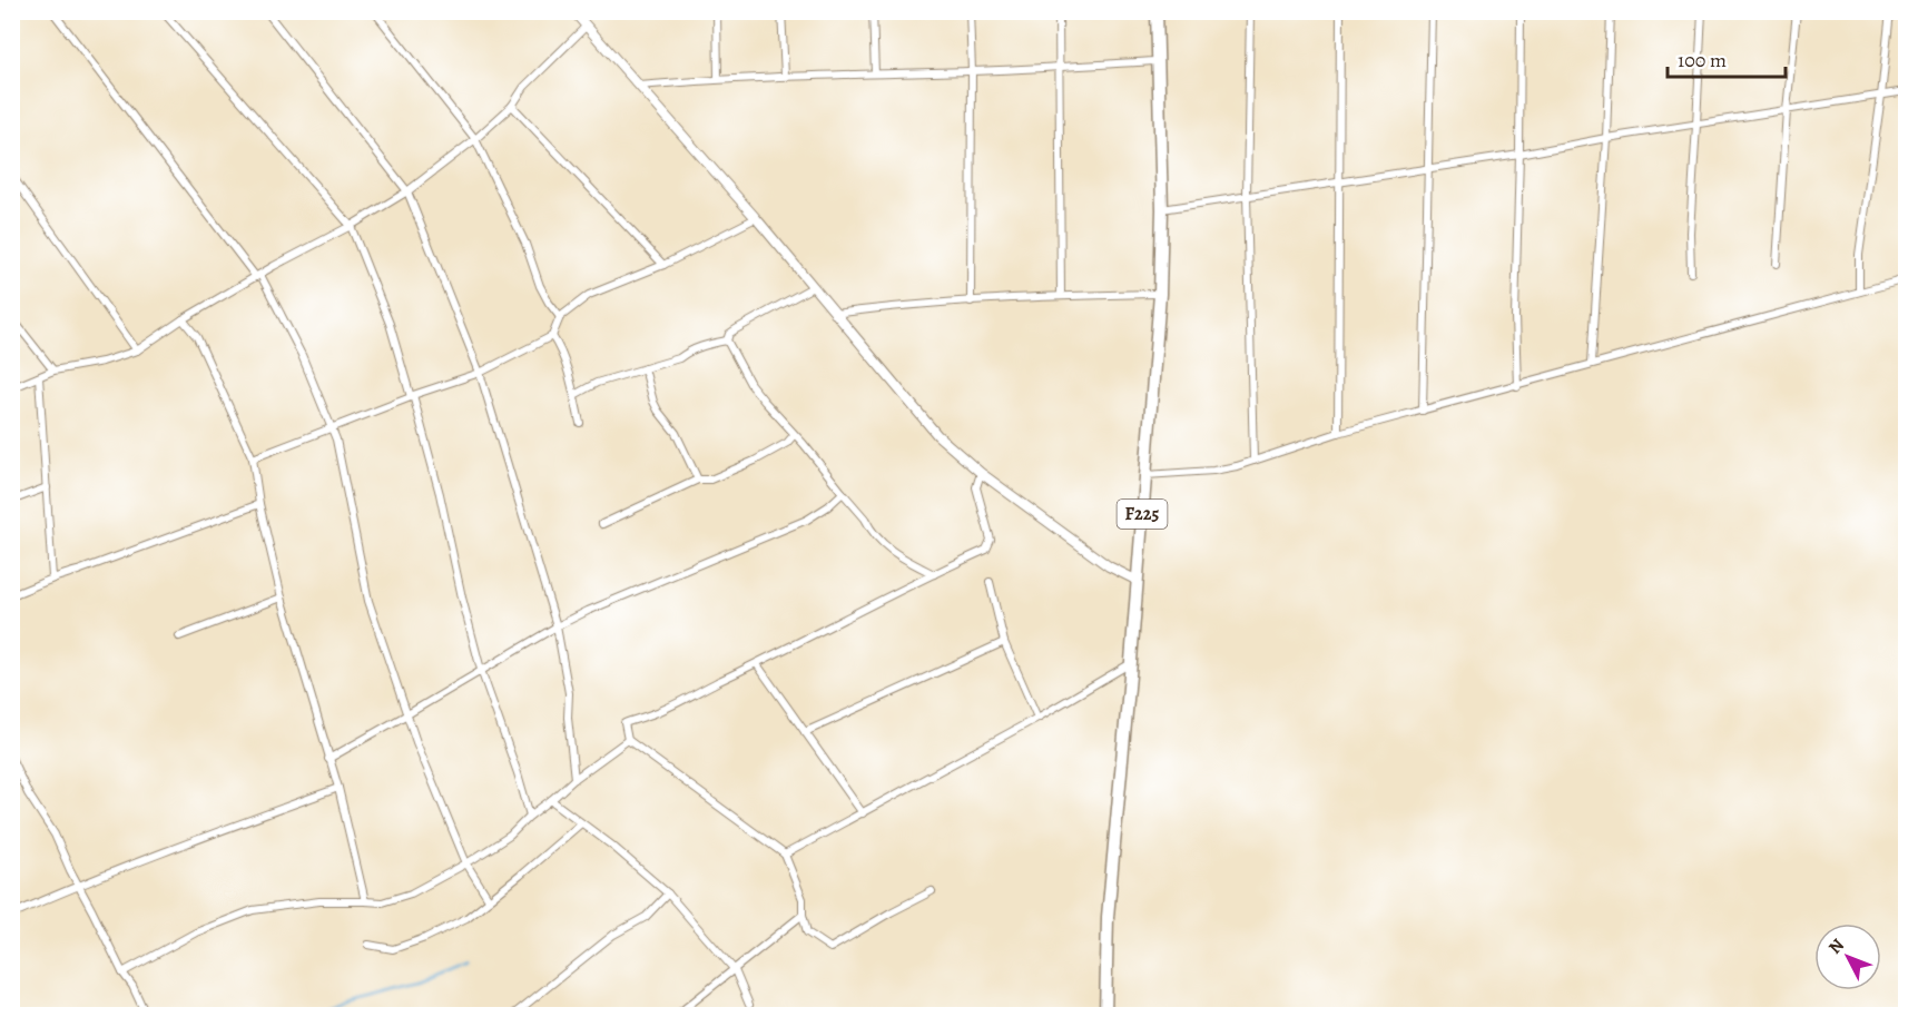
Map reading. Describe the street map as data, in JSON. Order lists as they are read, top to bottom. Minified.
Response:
{"streets":{"main road":["F225"]},"scale_bar":"100 m","north":"top left"}
